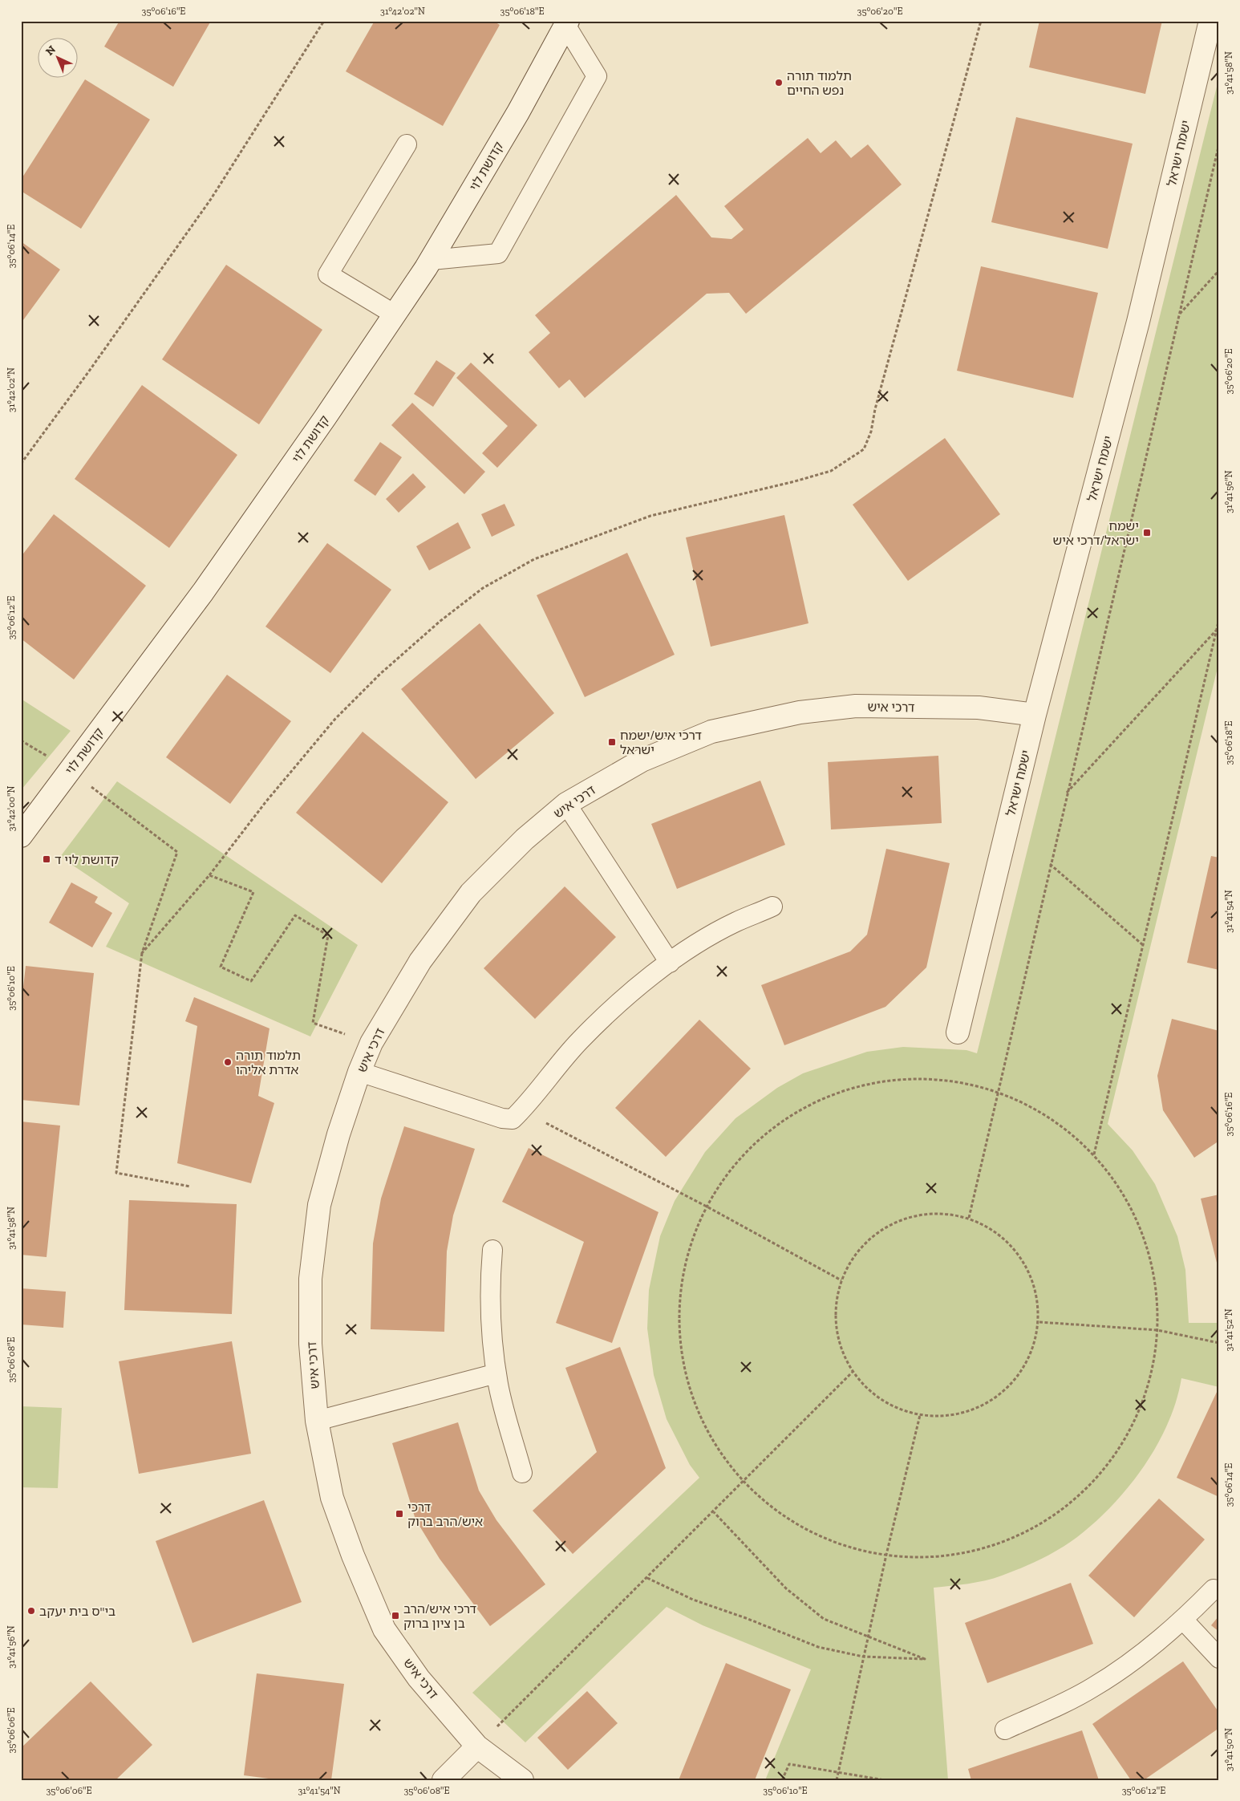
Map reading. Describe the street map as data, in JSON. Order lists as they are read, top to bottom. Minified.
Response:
{"streets":{"street":["ישמח ישראל","קדושת לוי","דרכי איש"]},"crossings":[["ישמח ישראל","דרכי איש"]],"places":{"other":["תלמוד תורה נפש החיים","תלמוד תורה אדרת אליהו","בי\"ס בית יעקב"],"transit":["ישמח ישראל/דרכי איש","דרכי איש/ישמח ישראל","קדושת לוי ד","דרכי איש/הרב ברוק","דרכי איש/הרב בן ציון ברוק"]},"north":"top left","coordinates":["35°06'16\"E","31°42'02\"N","35°06'18\"E","35°06'20\"E","31°41'58\"N","35°06'14\"E","31°41'56\"N","35°06'12\"E","31°42'00\"N","31°41'54\"N","35°06'10\"E","31°41'52\"N","35°06'08\"E","35°06'06\"E","31°41'50\"N"]}
